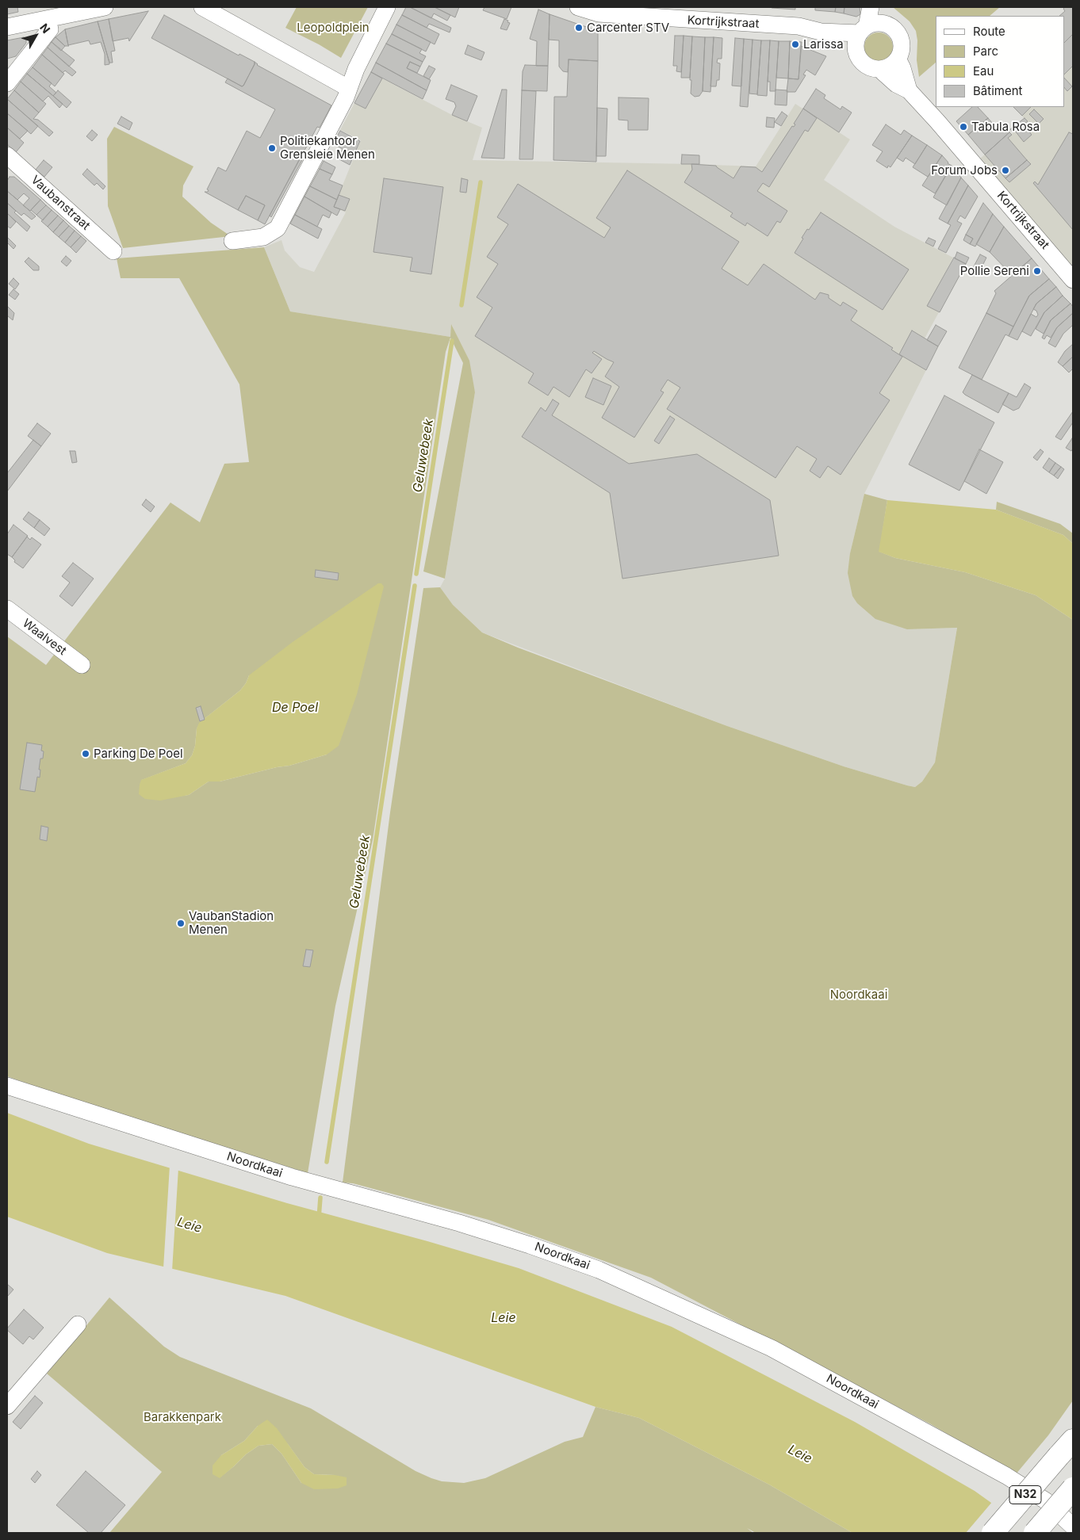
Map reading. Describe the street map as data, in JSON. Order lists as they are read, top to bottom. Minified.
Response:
{"streets":{"highway":["N32"],"street":["Kortrijkstraat","Vaubanstraat","Waalvest","Noordkaai"]},"water":["Geluwebeek","De Poel","Leie"],"parks":["Leopoldplein","Noordkaai","Barakkenpark"],"places":["Carcenter STV","Larissa","Tabula Rosa","Politiekantoor Grensleie Menen","Forum Jobs","Pollie Sereni","Parking De Poel","VaubanStadion Menen"],"legend":["Route","Parc","Eau","Bâtiment"],"north":"top right"}
